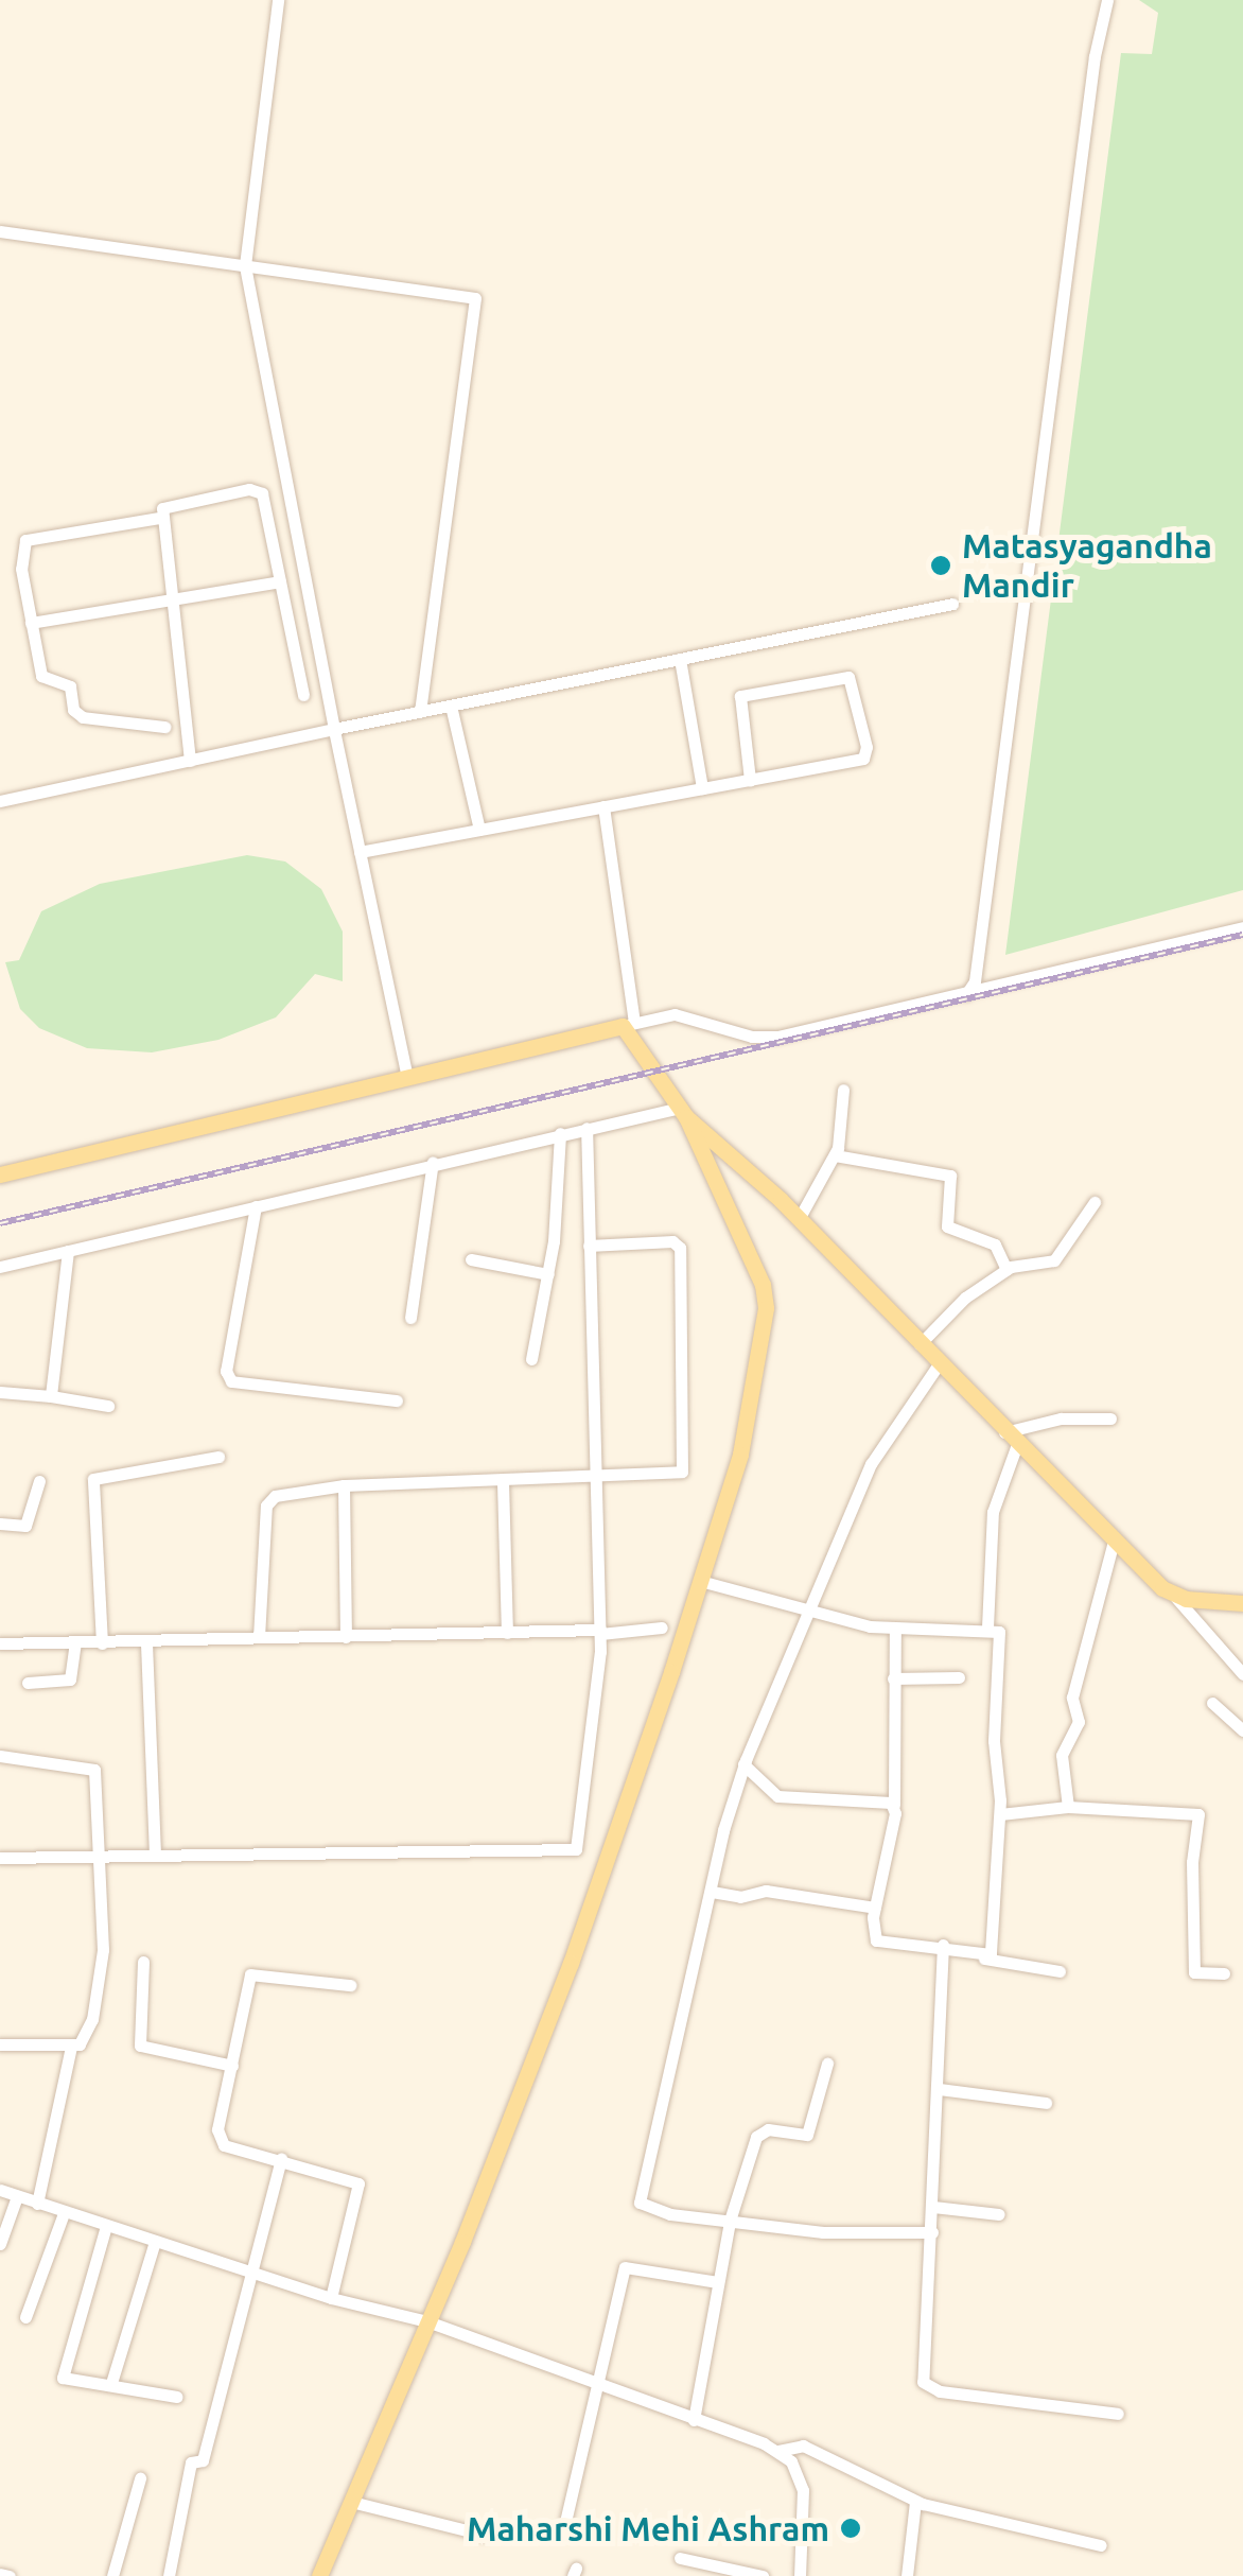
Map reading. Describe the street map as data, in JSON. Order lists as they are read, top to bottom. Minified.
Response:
{"places":["Matasyagandha Mandir","Maharshi Mehi Ashram"]}
